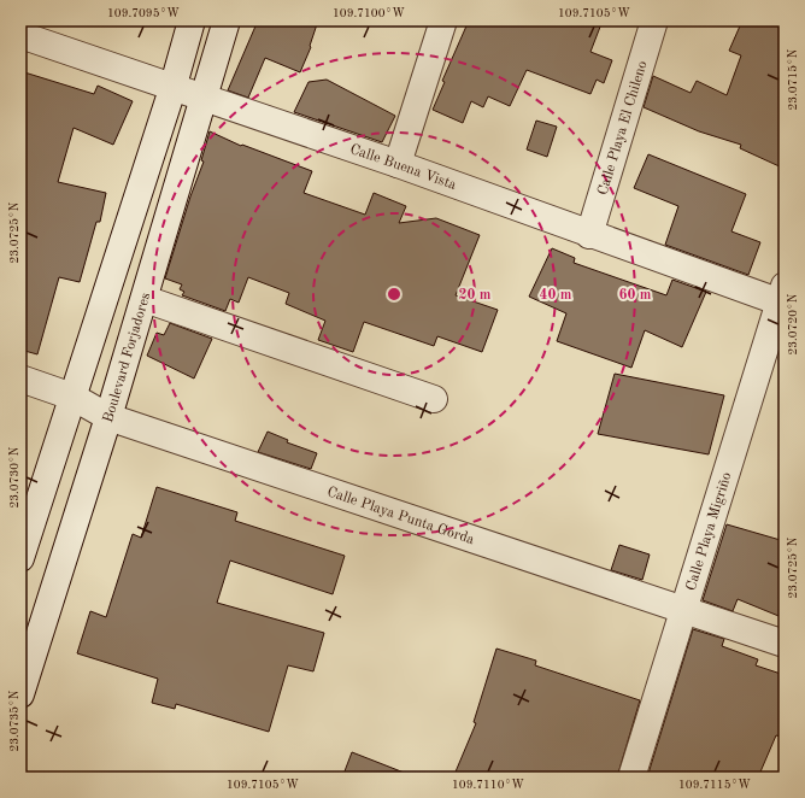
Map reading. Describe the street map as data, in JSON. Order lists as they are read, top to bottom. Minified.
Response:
{"streets":{"street":["Calle Playa El Chileno","Calle Buena Vista","Boulevard Forjadores","Calle Playa Punta Gorda","Calle Playa Migriño"]},"crossings":[["Calle Playa El Chileno","Calle Buena Vista"],["Calle Buena Vista","Boulevard Forjadores"],["Calle Buena Vista","Calle Playa Migriño"],["Boulevard Forjadores","Calle Playa Punta Gorda"],["Calle Playa Punta Gorda","Calle Playa Migriño"]],"coordinates":["109.7095°W","109.7100°W","109.7105°W","23.0715°N","23.0725°N","23.0720°N","23.0730°N","23.0735°N","109.7110°W","109.7115°W"],"rings":["20 m","40 m","60 m"]}
